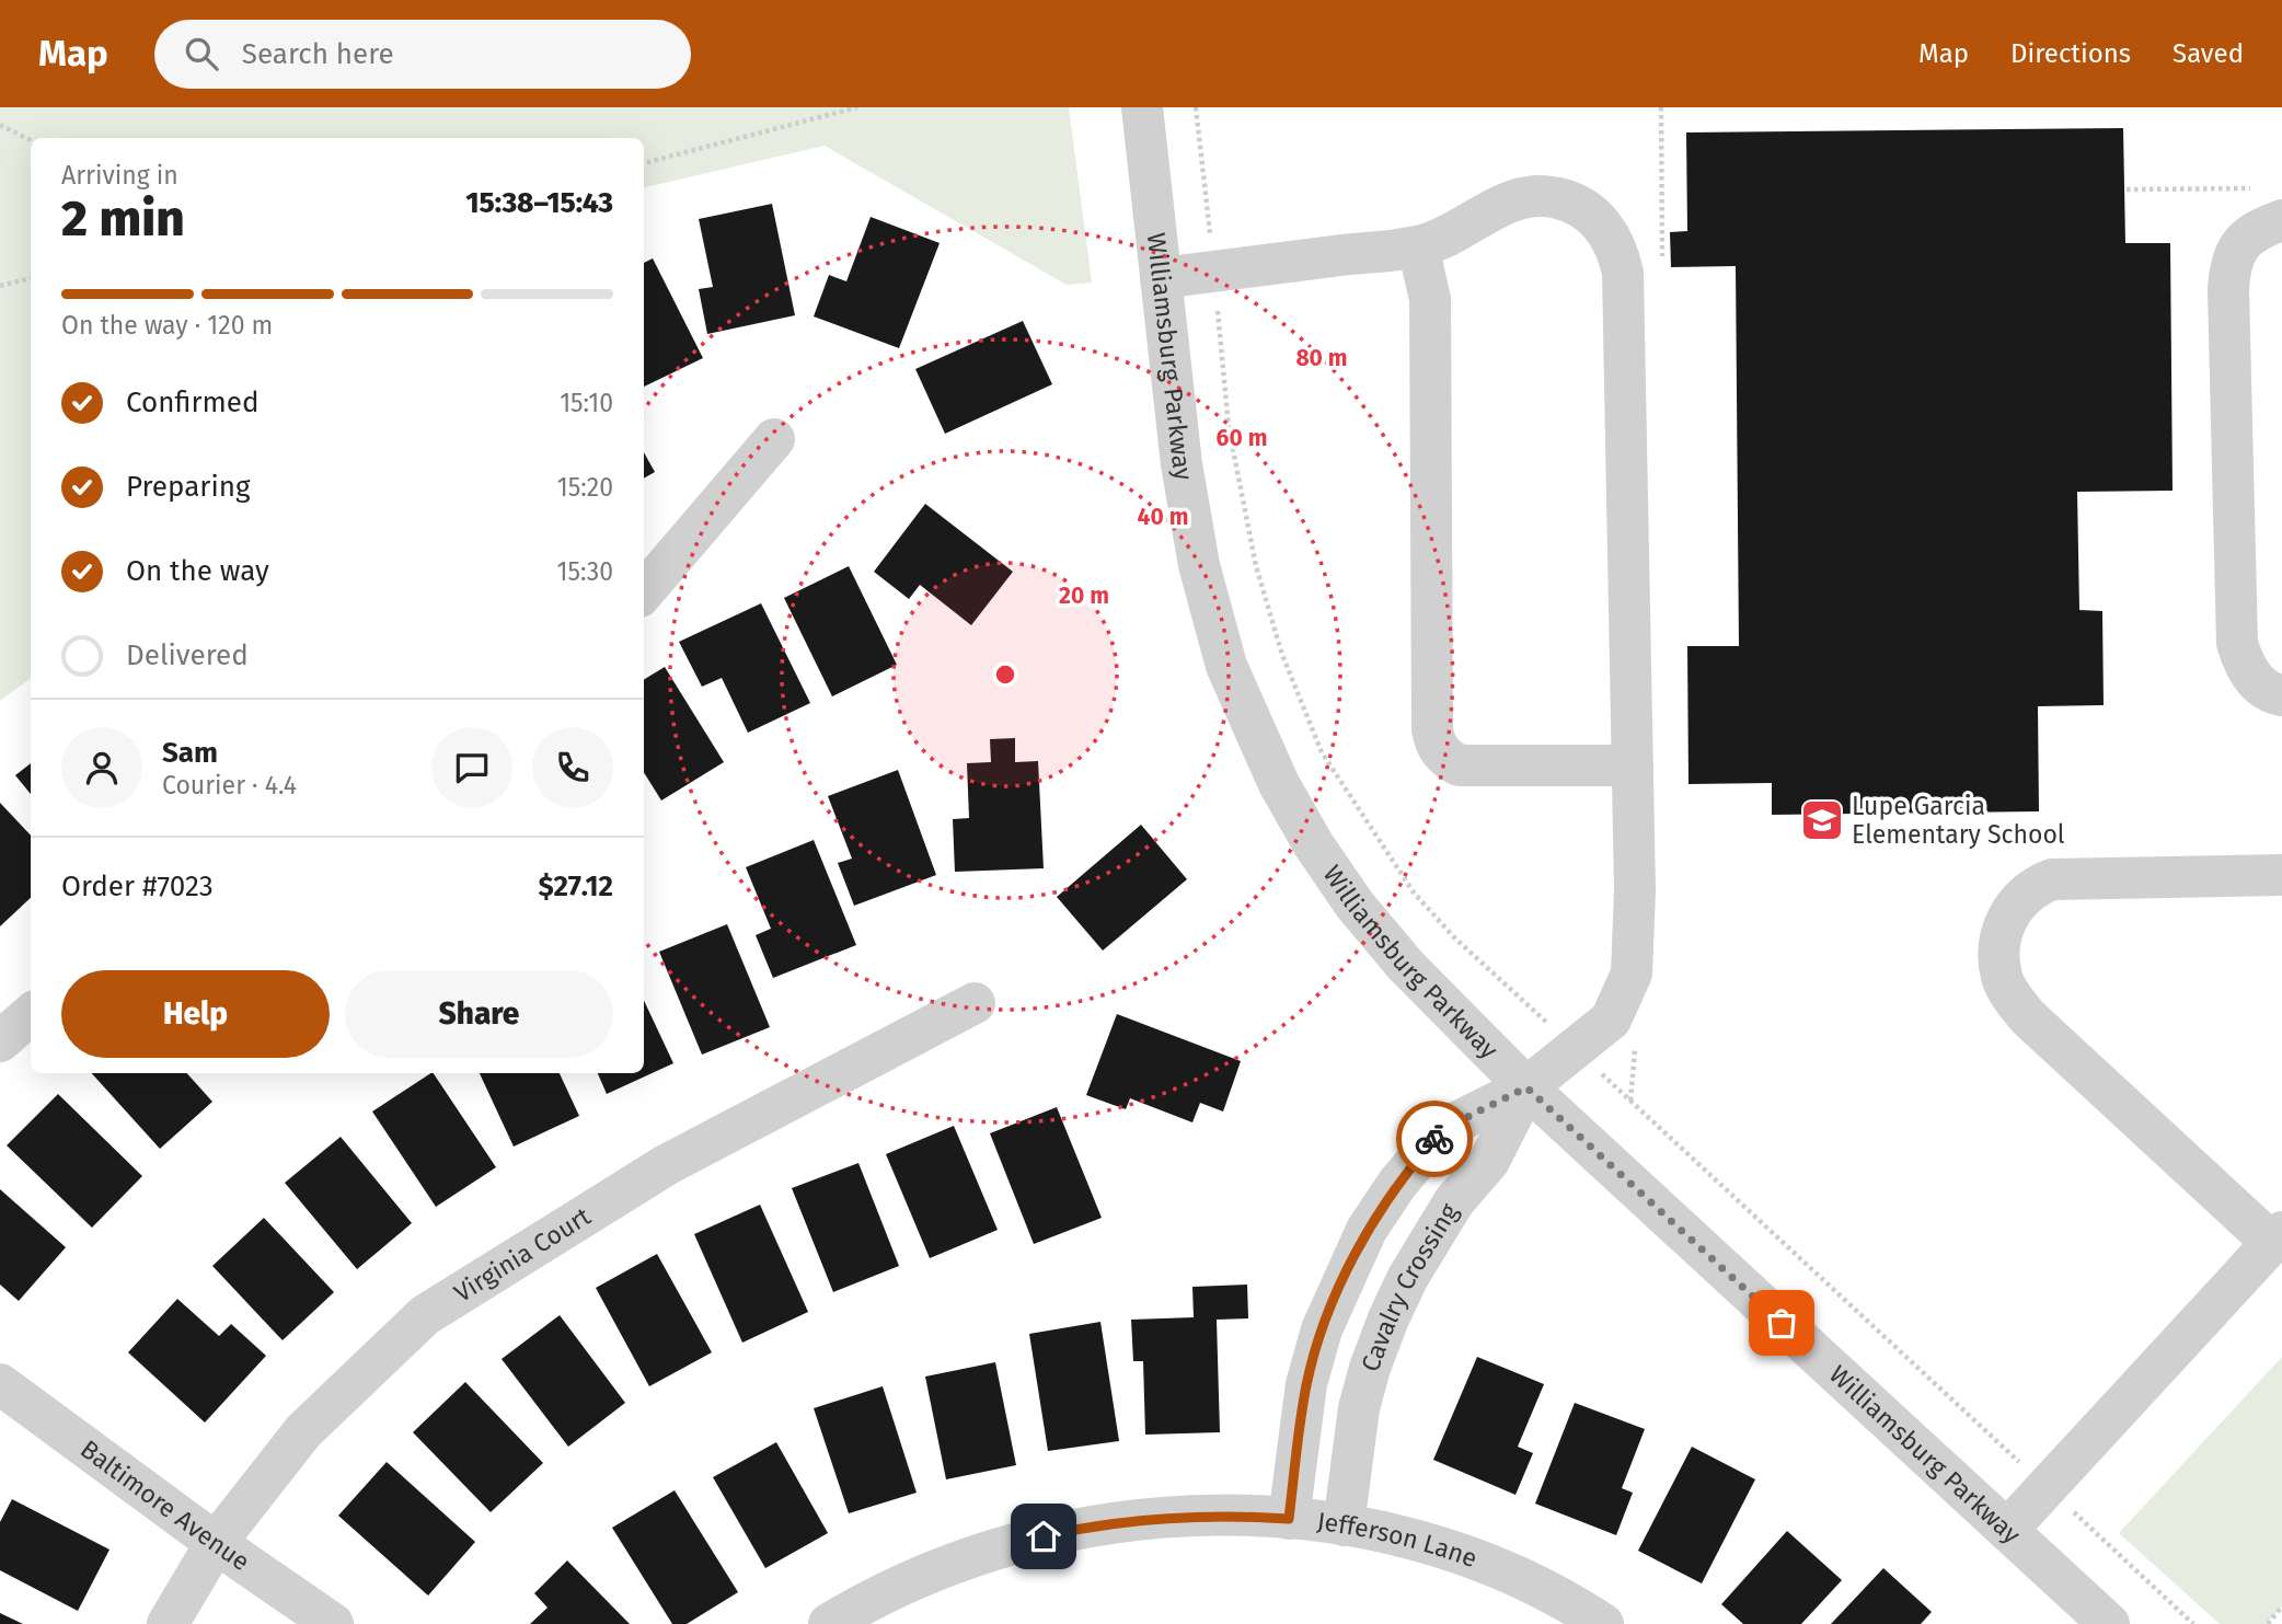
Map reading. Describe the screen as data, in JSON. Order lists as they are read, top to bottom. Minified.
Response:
{"streets":{"street":["Williamsburg Parkway","Virginia Court","Cavalry Crossing","Baltimore Avenue","Jefferson Lane"]},"crossings":[["Williamsburg Parkway","Cavalry Crossing"],["Virginia Court","Baltimore Avenue"],["Cavalry Crossing","Jefferson Lane"]],"places":{"school or university":["Lupe Garcia Elementary School"]},"page":{"header":"Map","search":"Search here","nav":["Map","Directions","Saved"],"heading":["2 min","Arriving in","15:38–15:43"],"panel":["Sam","Courier · 4.4","Order #7023","$27.12"],"bar":"On the way · 120 m","list":[["Confirmed","15:10"],["Preparing","15:20"],["On the way","15:30"],"Delivered"],"buttons":["Help","Share"]},"rings":["80 m","60 m","40 m","20 m"]}
